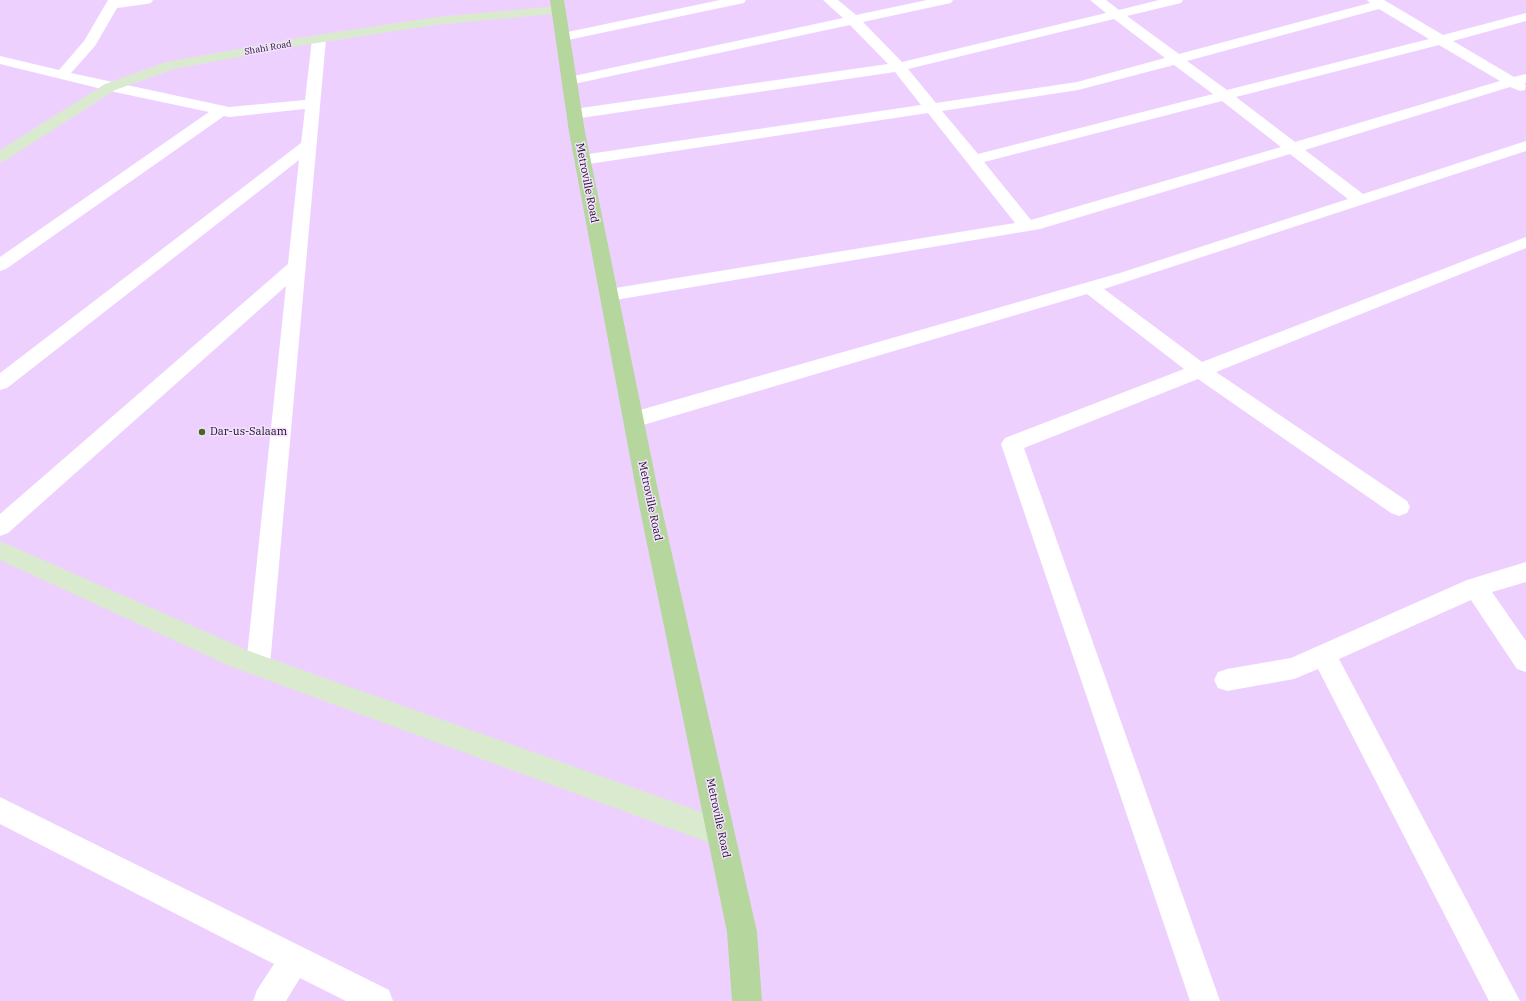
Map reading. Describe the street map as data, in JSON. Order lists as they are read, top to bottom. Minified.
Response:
{"streets":{"main road":["Metroville Road"],"street":["Shahi Road"]},"crossings":[["Shahi Road","Metroville Road"]],"places":["Dar-us-Salaam"]}
